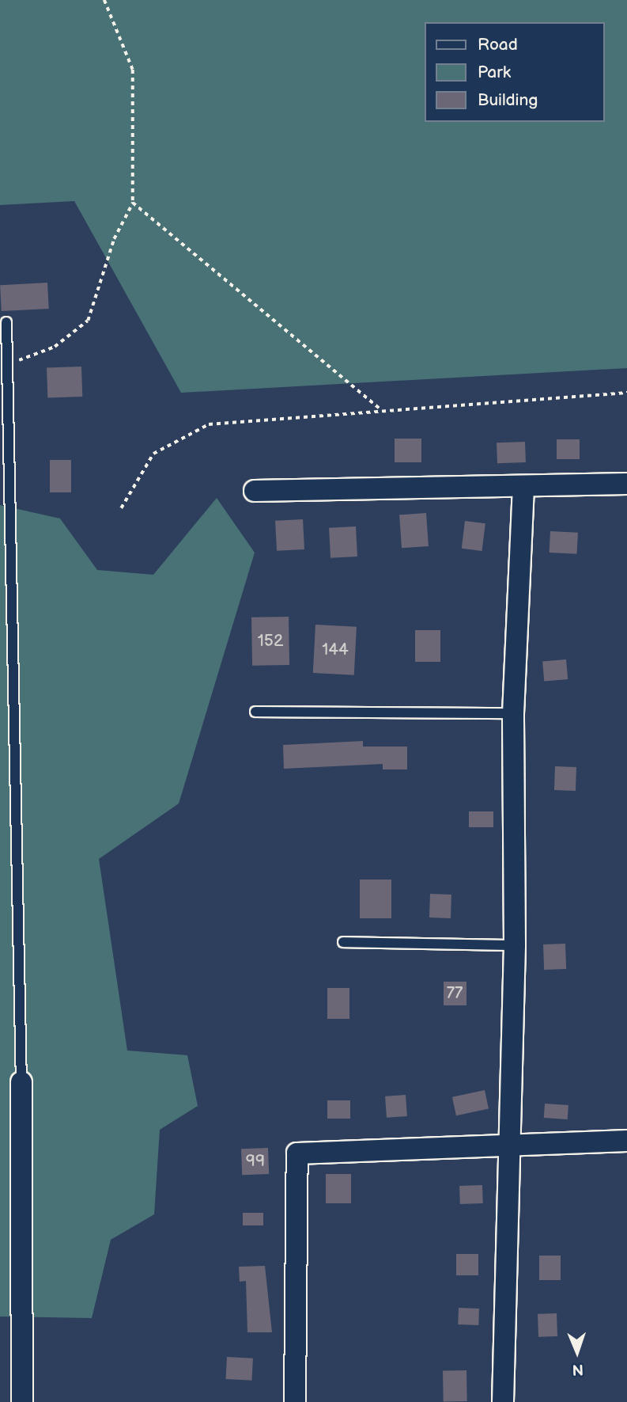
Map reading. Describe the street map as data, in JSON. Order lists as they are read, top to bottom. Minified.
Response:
{"house_numbers":["152","144","77","99"],"legend":["Road","Park","Building"],"north":"bottom"}
